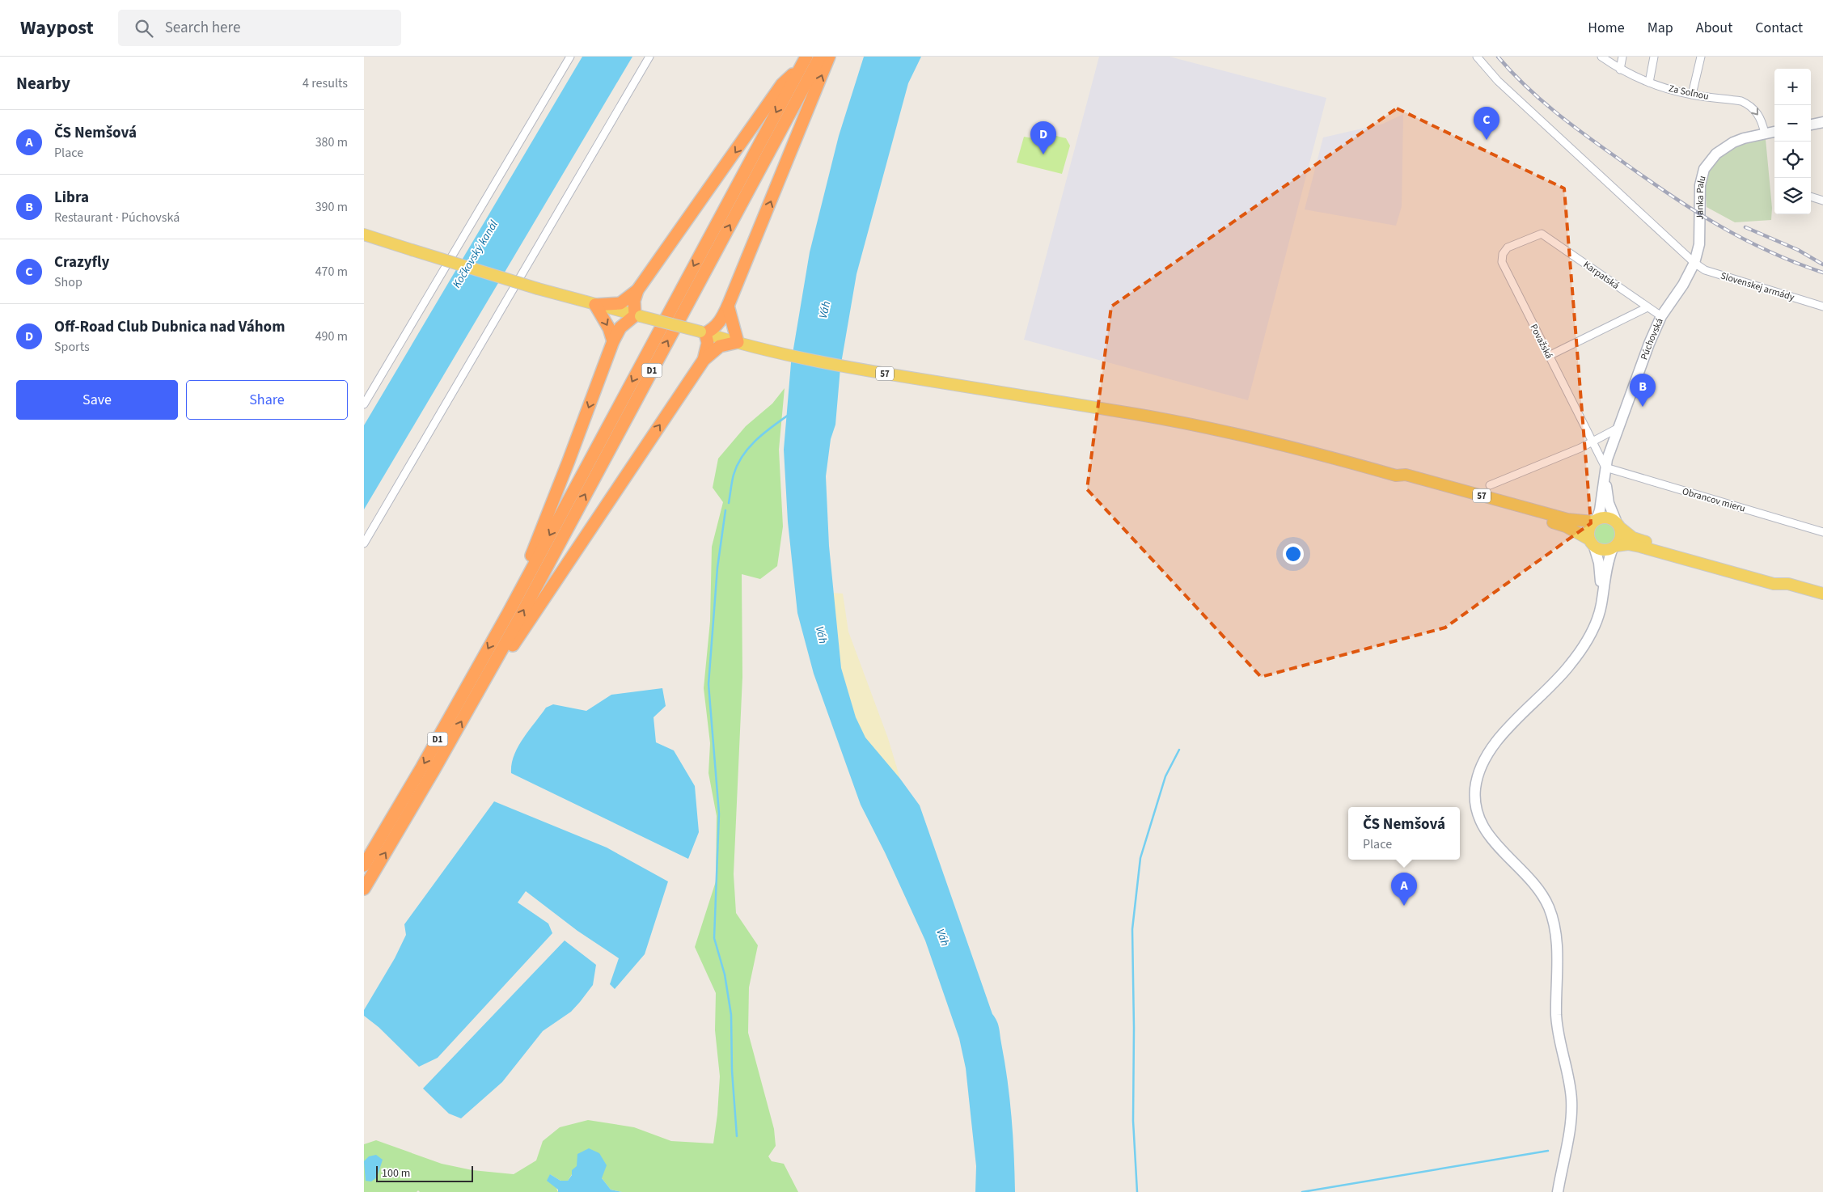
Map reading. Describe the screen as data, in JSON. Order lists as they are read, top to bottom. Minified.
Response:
{"streets":{"highway":["D1"],"main road":["Janka Palu","Púchovská","57"],"street":["Za Soľnou","Karpatská","Slovenskej armády","Považská","Obrancov mieru"]},"crossings":[["Za Soľnou","Janka Palu"],["Janka Palu","Slovenskej armády"],["Janka Palu","Púchovská"],["Karpatská","Púchovská"],["Karpatská","Považská"],["Slovenskej armády","Púchovská"],["Púchovská","Považská"],["Púchovská","57"],["Púchovská","Obrancov mieru"],["Považská","Obrancov mieru"]],"one_way":["Za Soľnou"],"water":["Kočkovský kanál","Váh"],"scale_bar":"100 m","page":{"header":"Waypost","search":"Search here","nav":["Home","Map","About","Contact"],"heading":["Nearby","4 results"],"map_buttons":["+","−"],"pins":["C","D","B","A"],"list":[{"mark":"A","name":"ČS Nemšová","note":"Place","value":"380 m"},{"mark":"B","name":"Libra","note":"Restaurant · Púchovská","value":"390 m"},{"mark":"C","name":"Crazyfly","note":"Shop","value":"470 m"},{"mark":"D","name":"Off-Road Club Dubnica nad Váhom","note":"Sports","value":"490 m"}],"buttons":["Save","Share"],"popup":["ČS Nemšová","Place"],"scale":"100 m"}}
